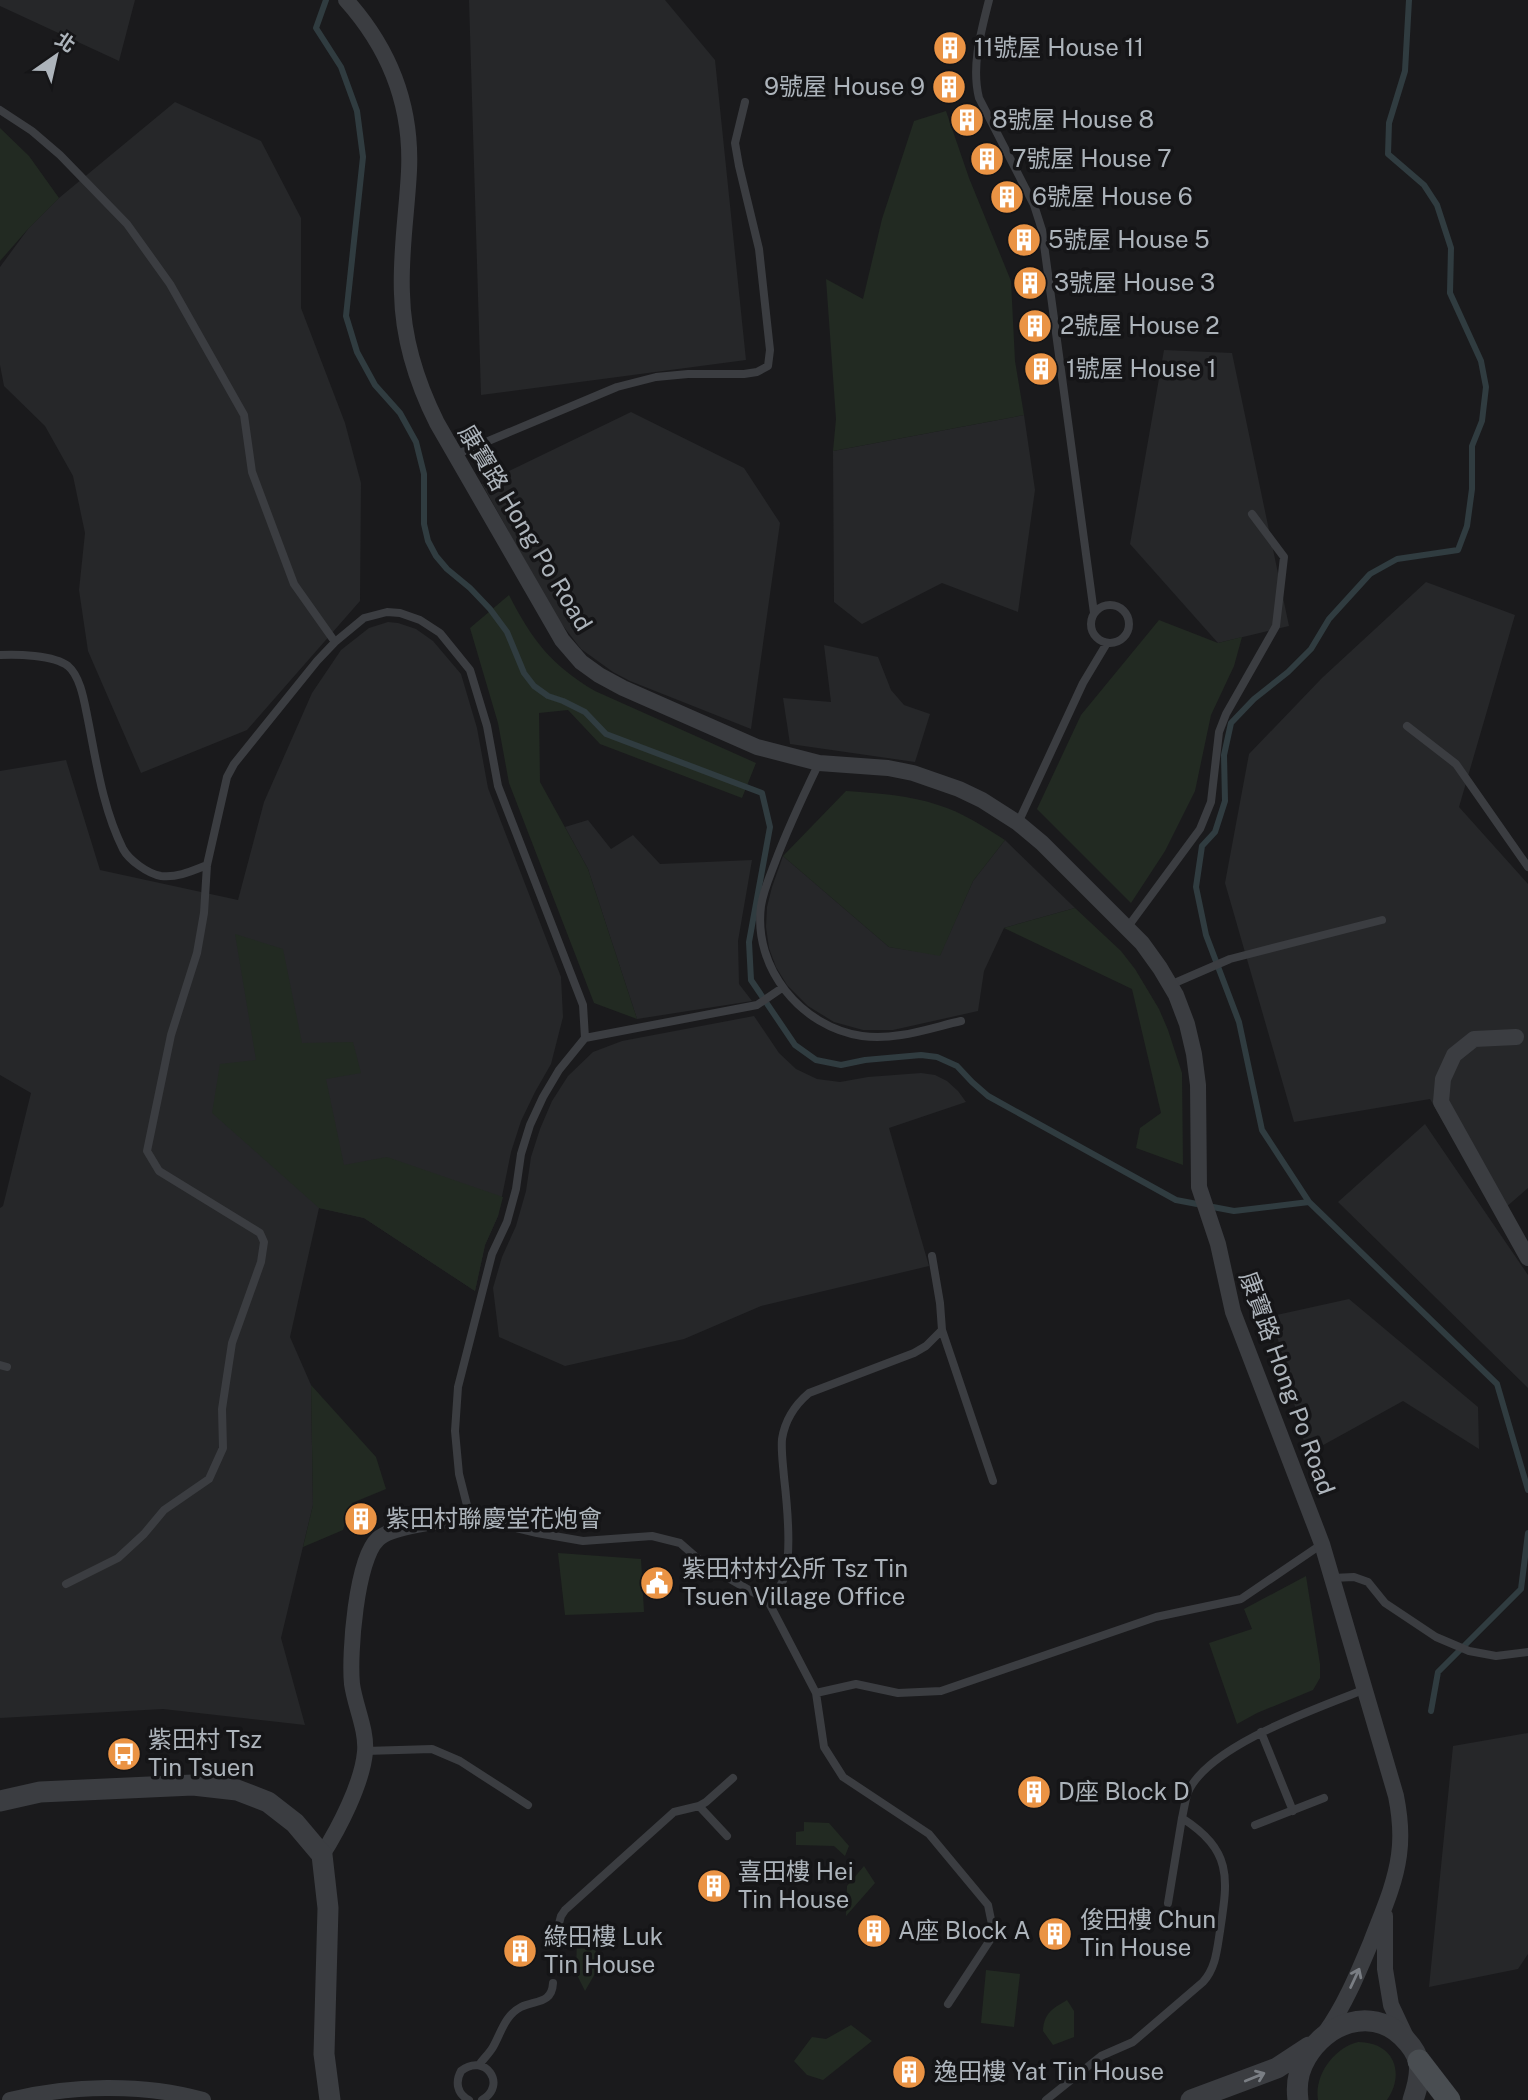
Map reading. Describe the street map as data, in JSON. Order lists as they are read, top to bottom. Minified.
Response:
{"streets":{"street":["康寶路 Hong Po Road"]},"places":{"building":["11號屋 House 11","9號屋 House 9","8號屋 House 8","7號屋 House 7","6號屋 House 6","5號屋 House 5","3號屋 House 3","2號屋 House 2","1號屋 House 1","紫田村聯慶堂花炮會","D座 Block D","喜田樓 Hei Tin House","A座 Block A","俊田樓 Chun Tin House","綠田樓 Luk Tin House","逸田樓 Yat Tin House"],"public building":["紫田村村公所 Tsz Tin Tsuen Village Office"],"bus stop":["紫田村 Tsz Tin Tsuen"]},"north":"top right"}
